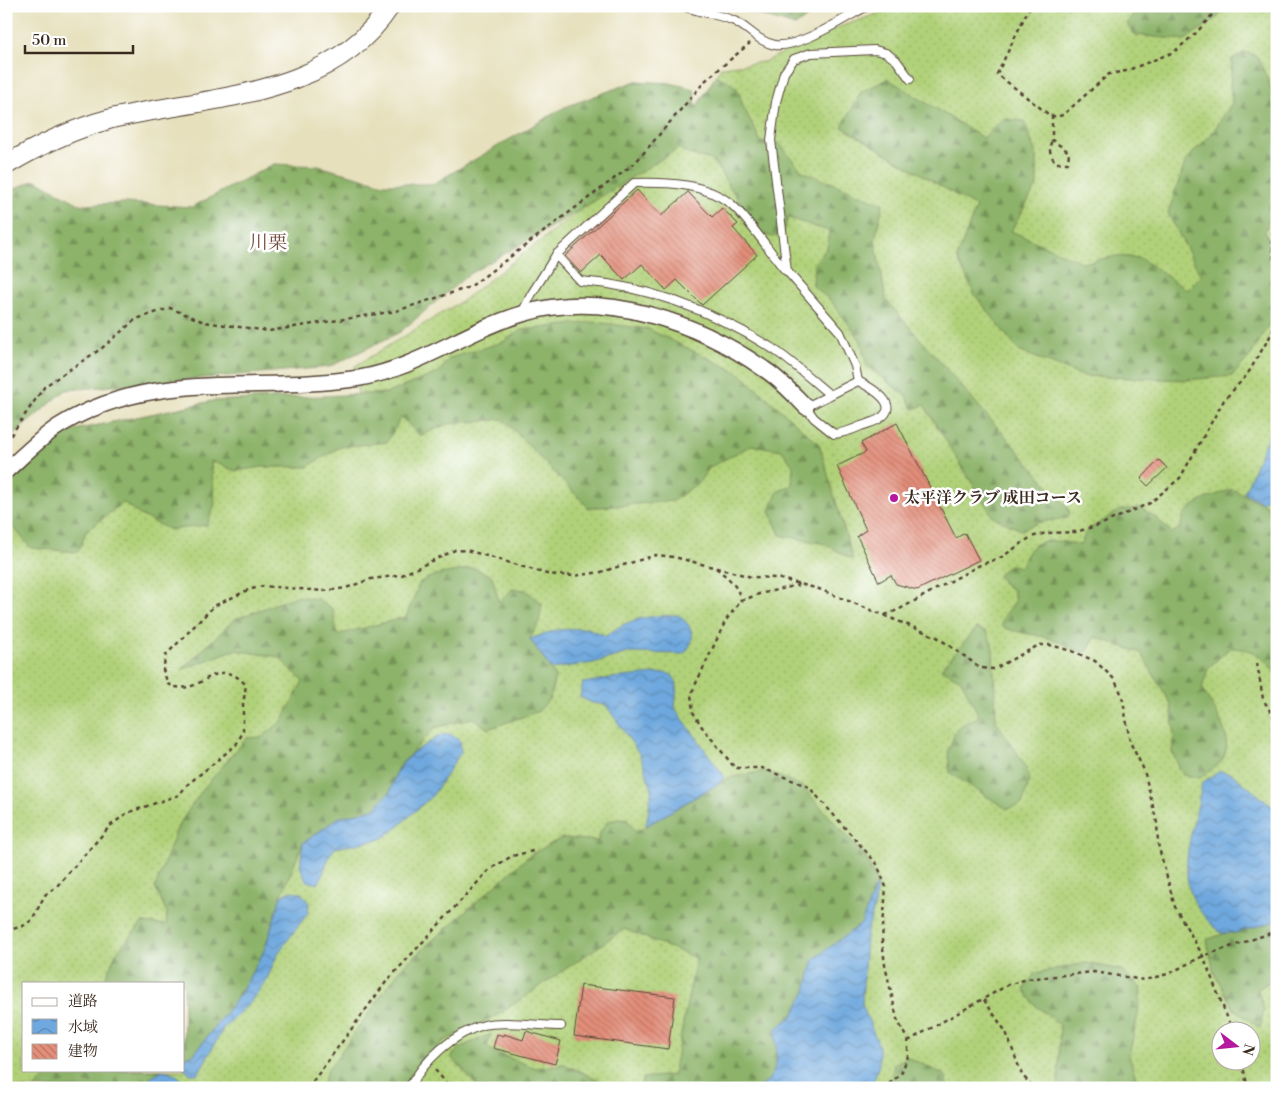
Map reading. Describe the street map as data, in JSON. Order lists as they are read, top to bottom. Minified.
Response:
{"districts":["川栗"],"places":["太平洋クラブ 成田コース"],"legend":["道路","水域","建物"],"scale_bar":"50 m","north":"right"}
